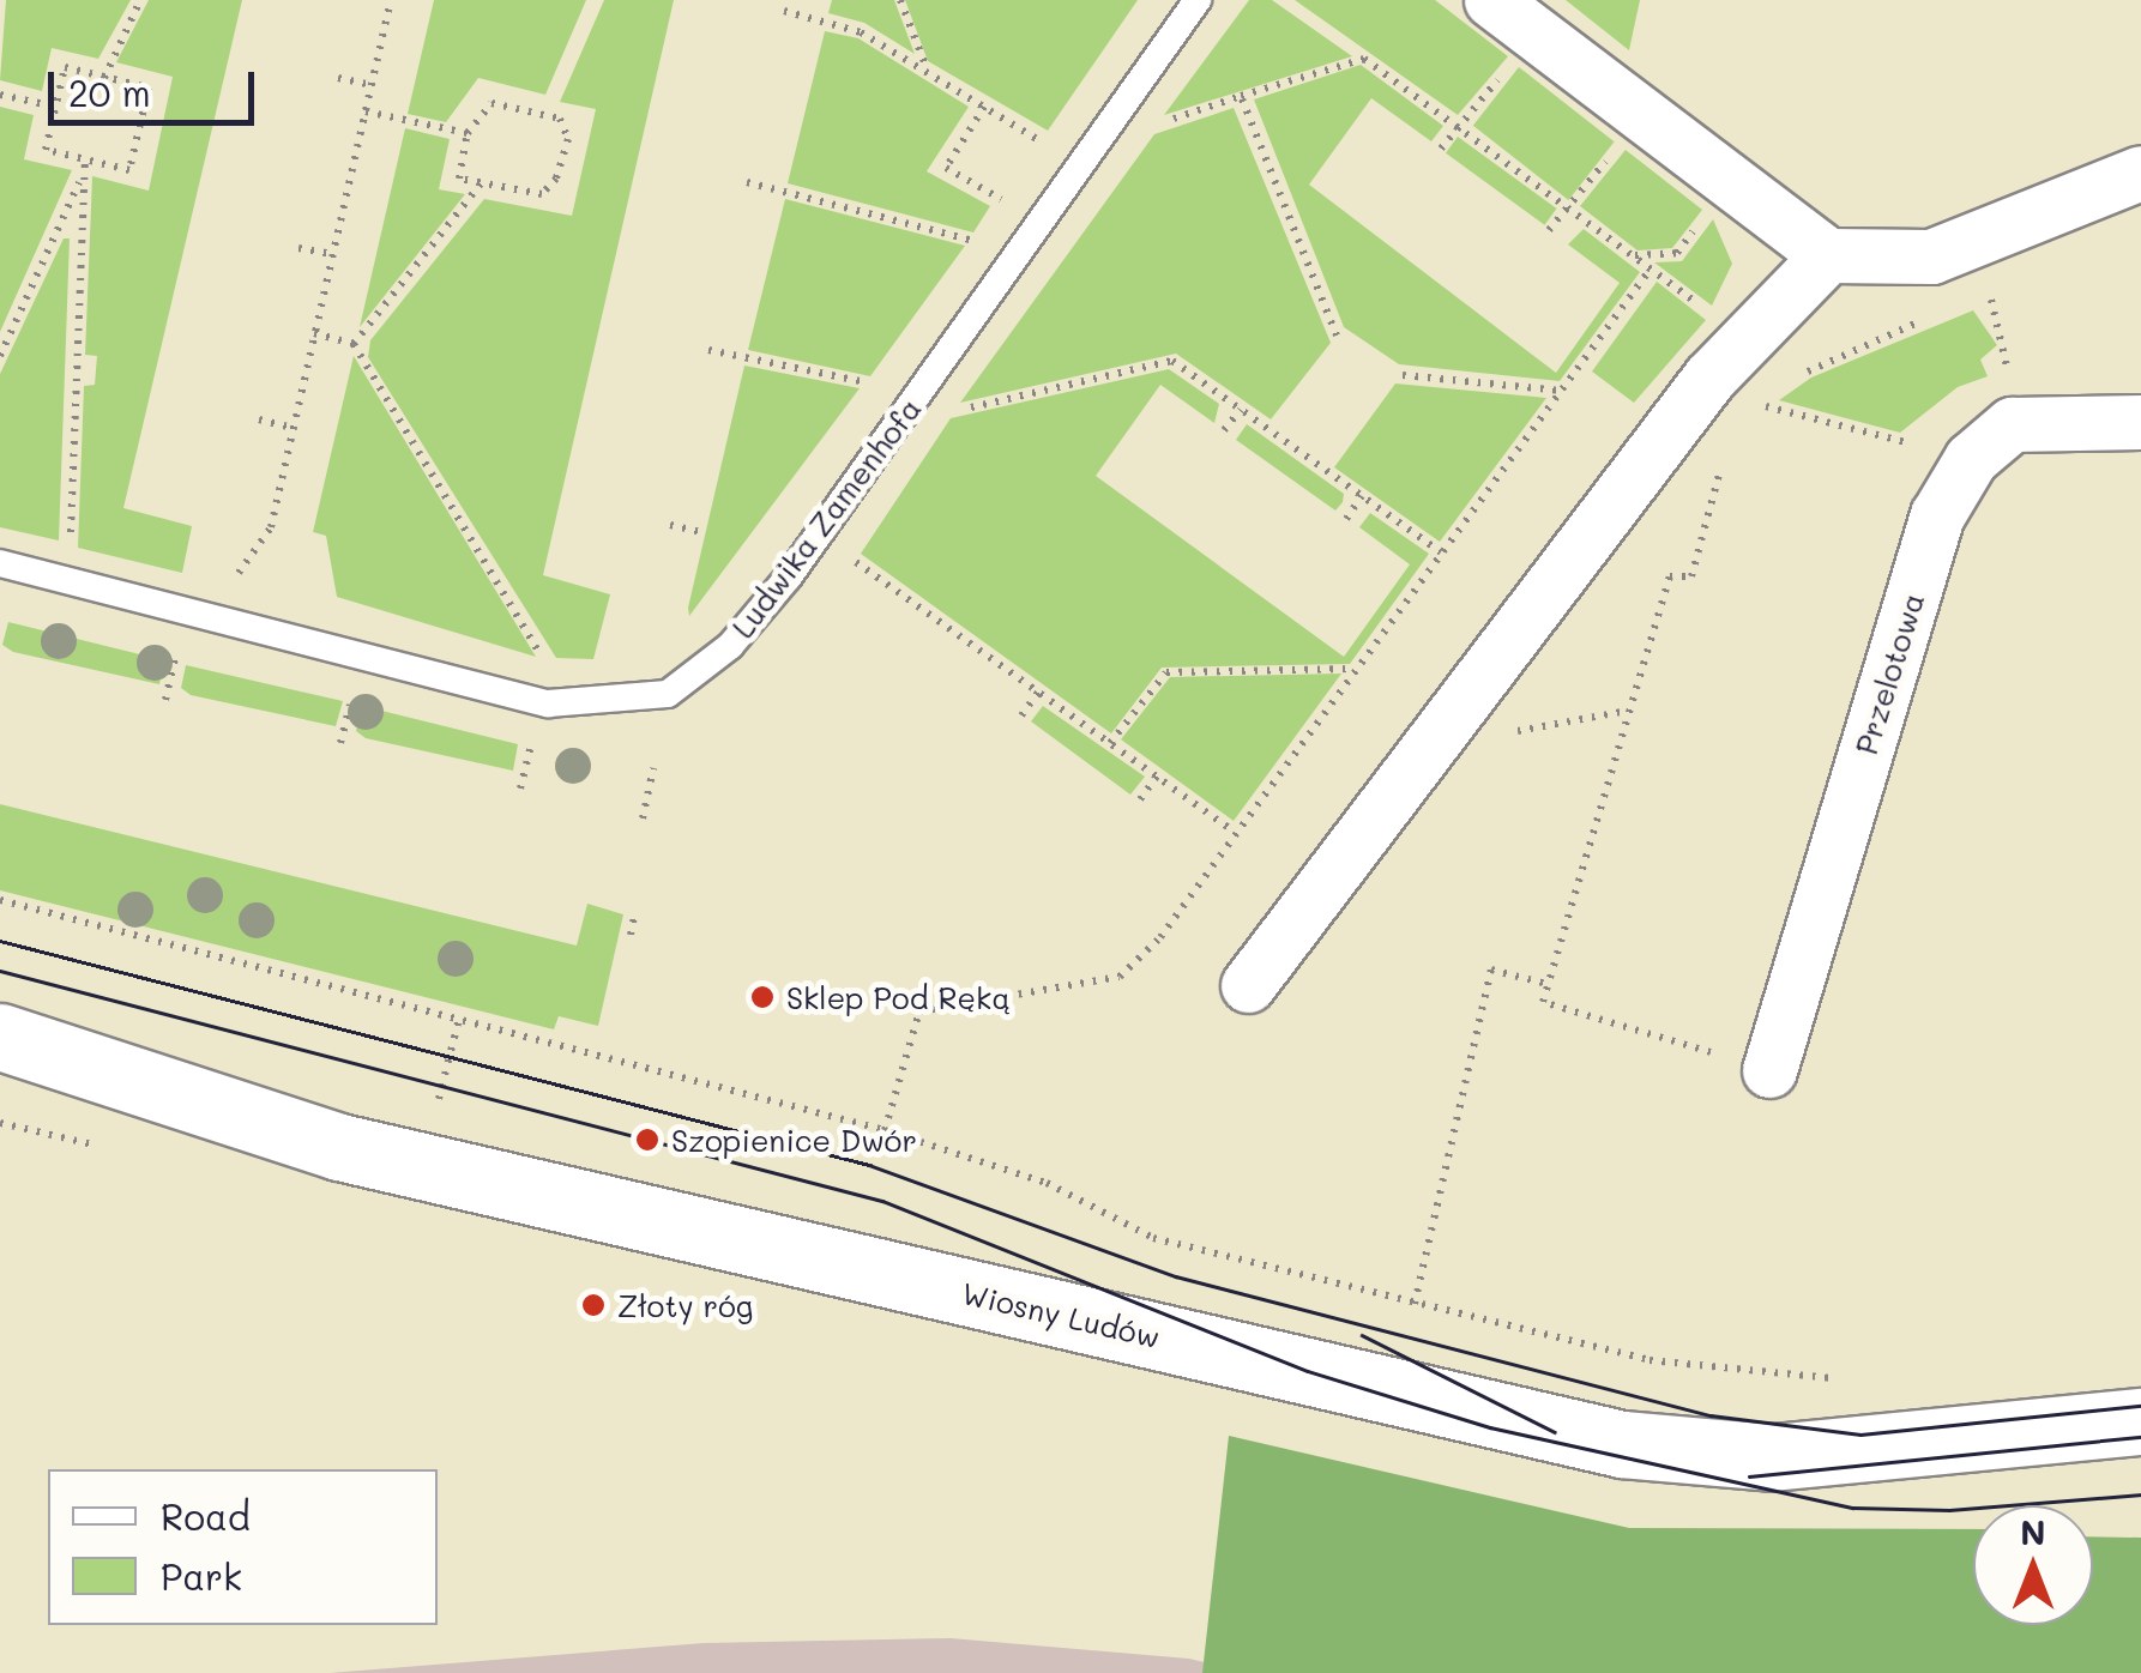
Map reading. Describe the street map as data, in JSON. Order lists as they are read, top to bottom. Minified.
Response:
{"streets":{"street":["Przelotowa","Wiosny Ludów"],"lane":["Ludwika Zamenhofa"]},"places":["Sklep Pod Ręką","Szopienice Dwór","Złoty róg"],"legend":["Road","Park"],"scale_bar":"20 m","north":"top"}
